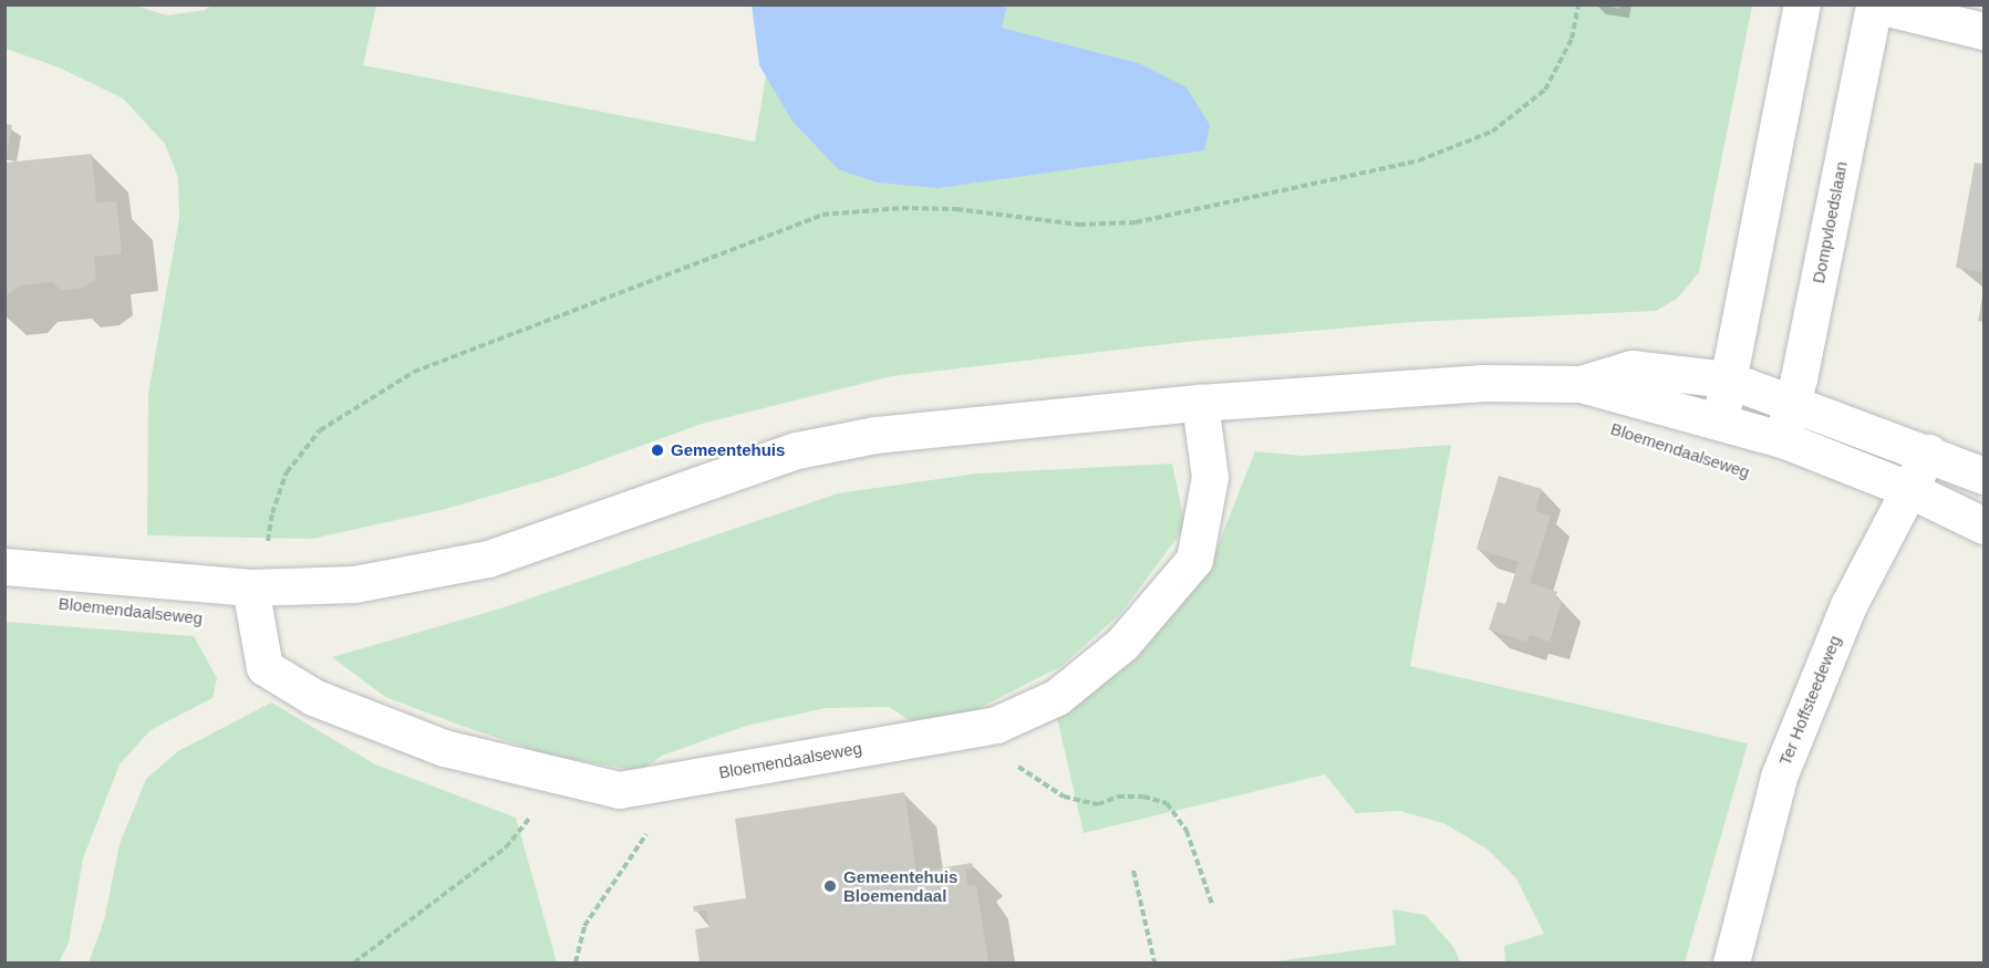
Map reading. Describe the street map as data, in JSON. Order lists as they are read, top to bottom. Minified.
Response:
{"streets":{"street":["Dompvloedslaan","Bloemendaalseweg","Ter Hoffsteedeweg"]},"crossings":[["Dompvloedslaan","Bloemendaalseweg"],["Bloemendaalseweg","Ter Hoffsteedeweg"]],"places":["Gemeentehuis","Gemeentehuis Bloemendaal"]}
